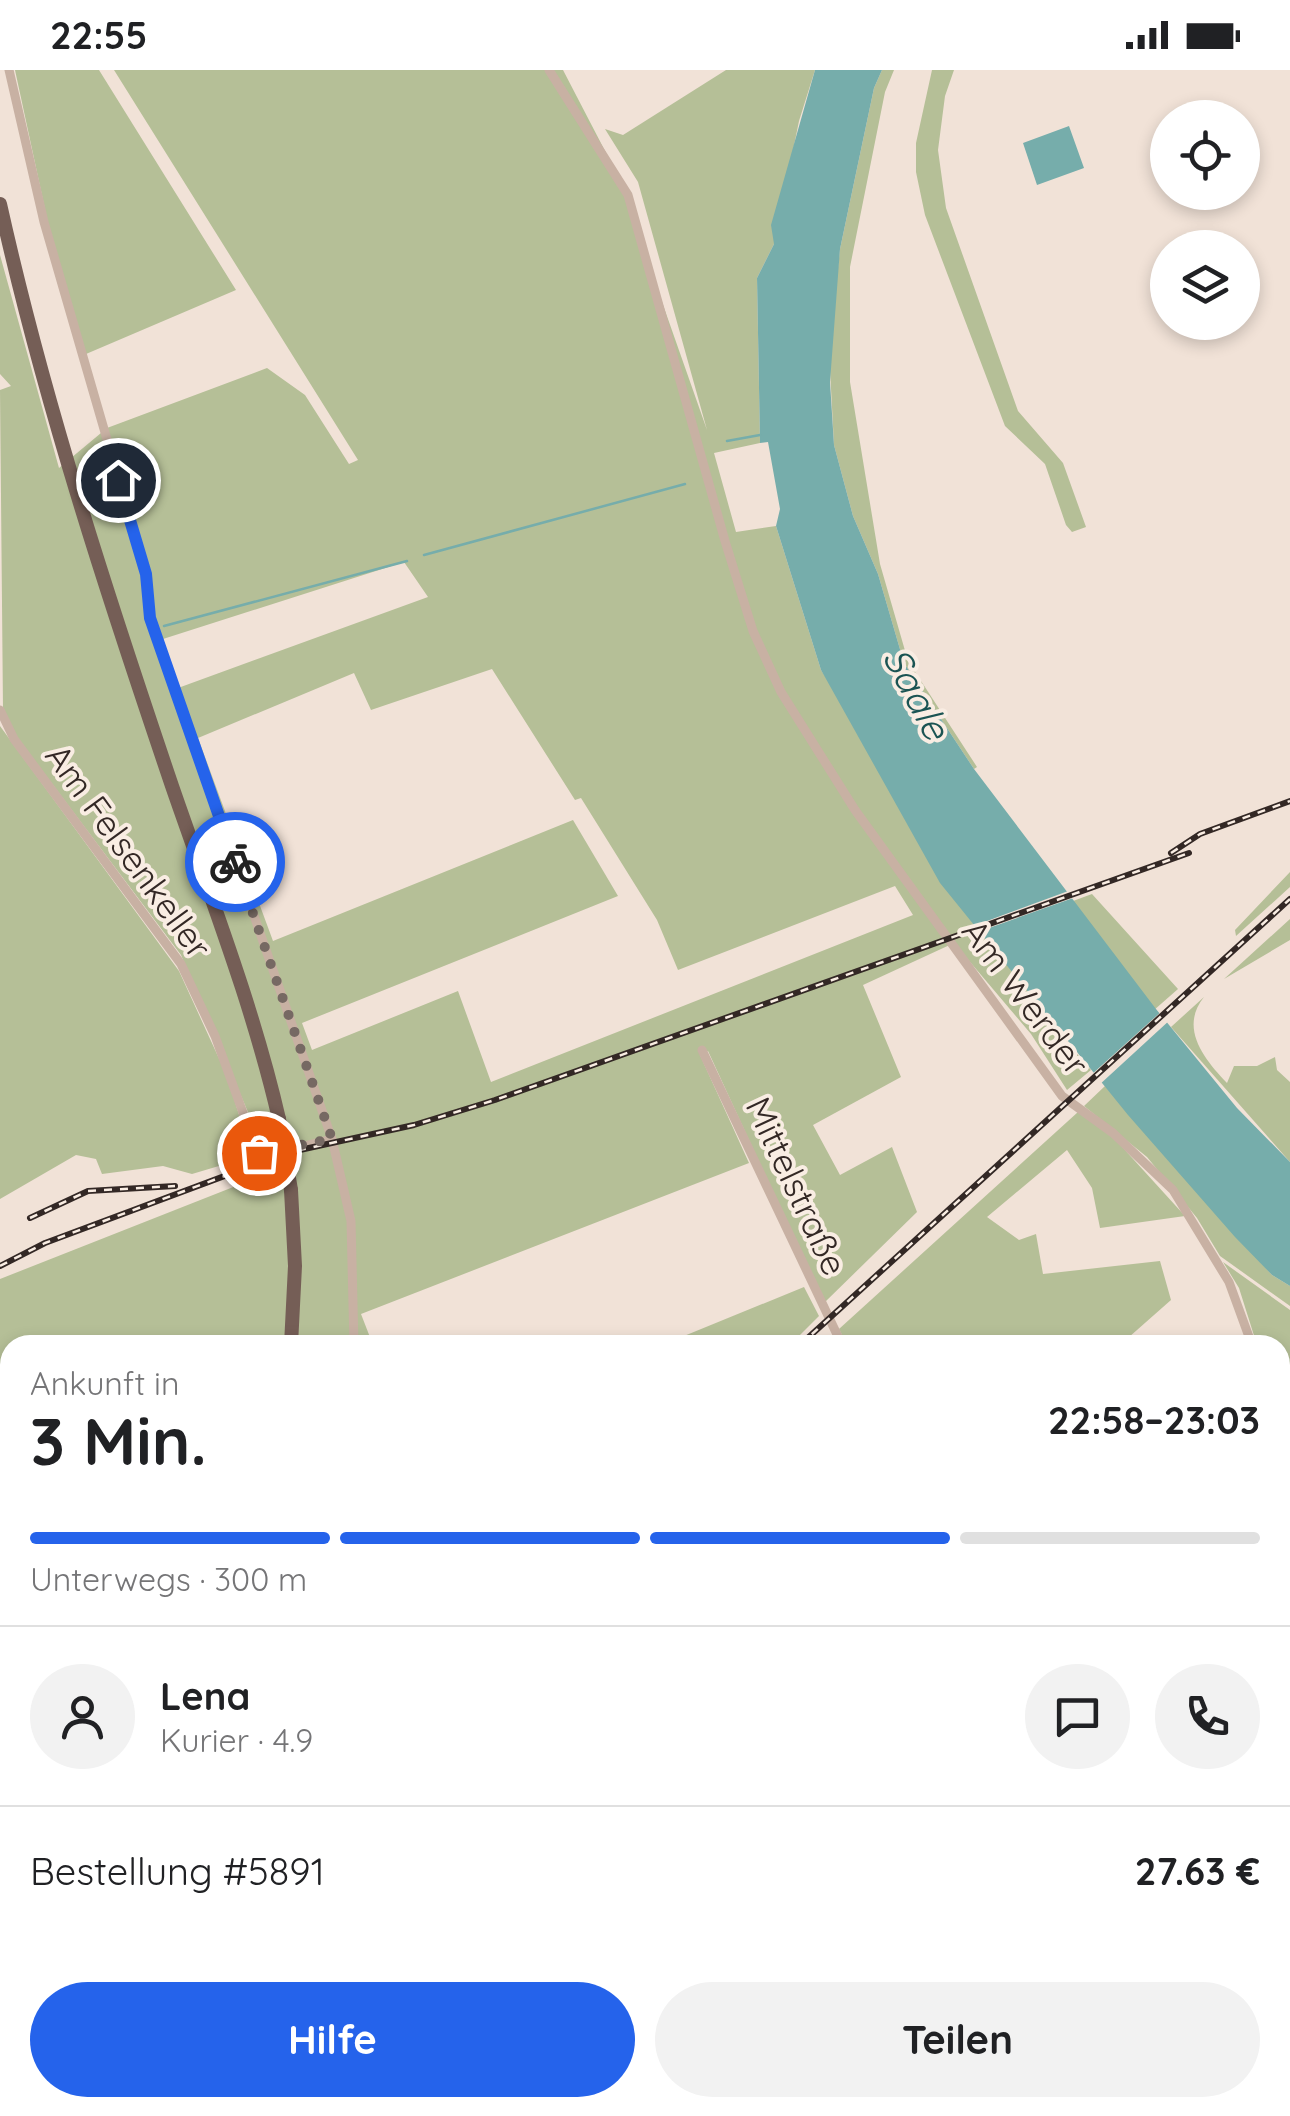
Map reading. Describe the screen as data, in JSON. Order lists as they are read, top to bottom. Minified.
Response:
{"streets":{"street":["Am Felsenkeller","Am Werder","Mittelstraße"]},"water":["Saale"],"page":{"status":"22:55","heading":["3 Min.","Ankunft in","22:58–23:03"],"panel":["Lena","Kurier · 4.9","Bestellung #5891","27.63 €"],"bar":"Unterwegs · 300 m","buttons":["Hilfe","Teilen"]}}
